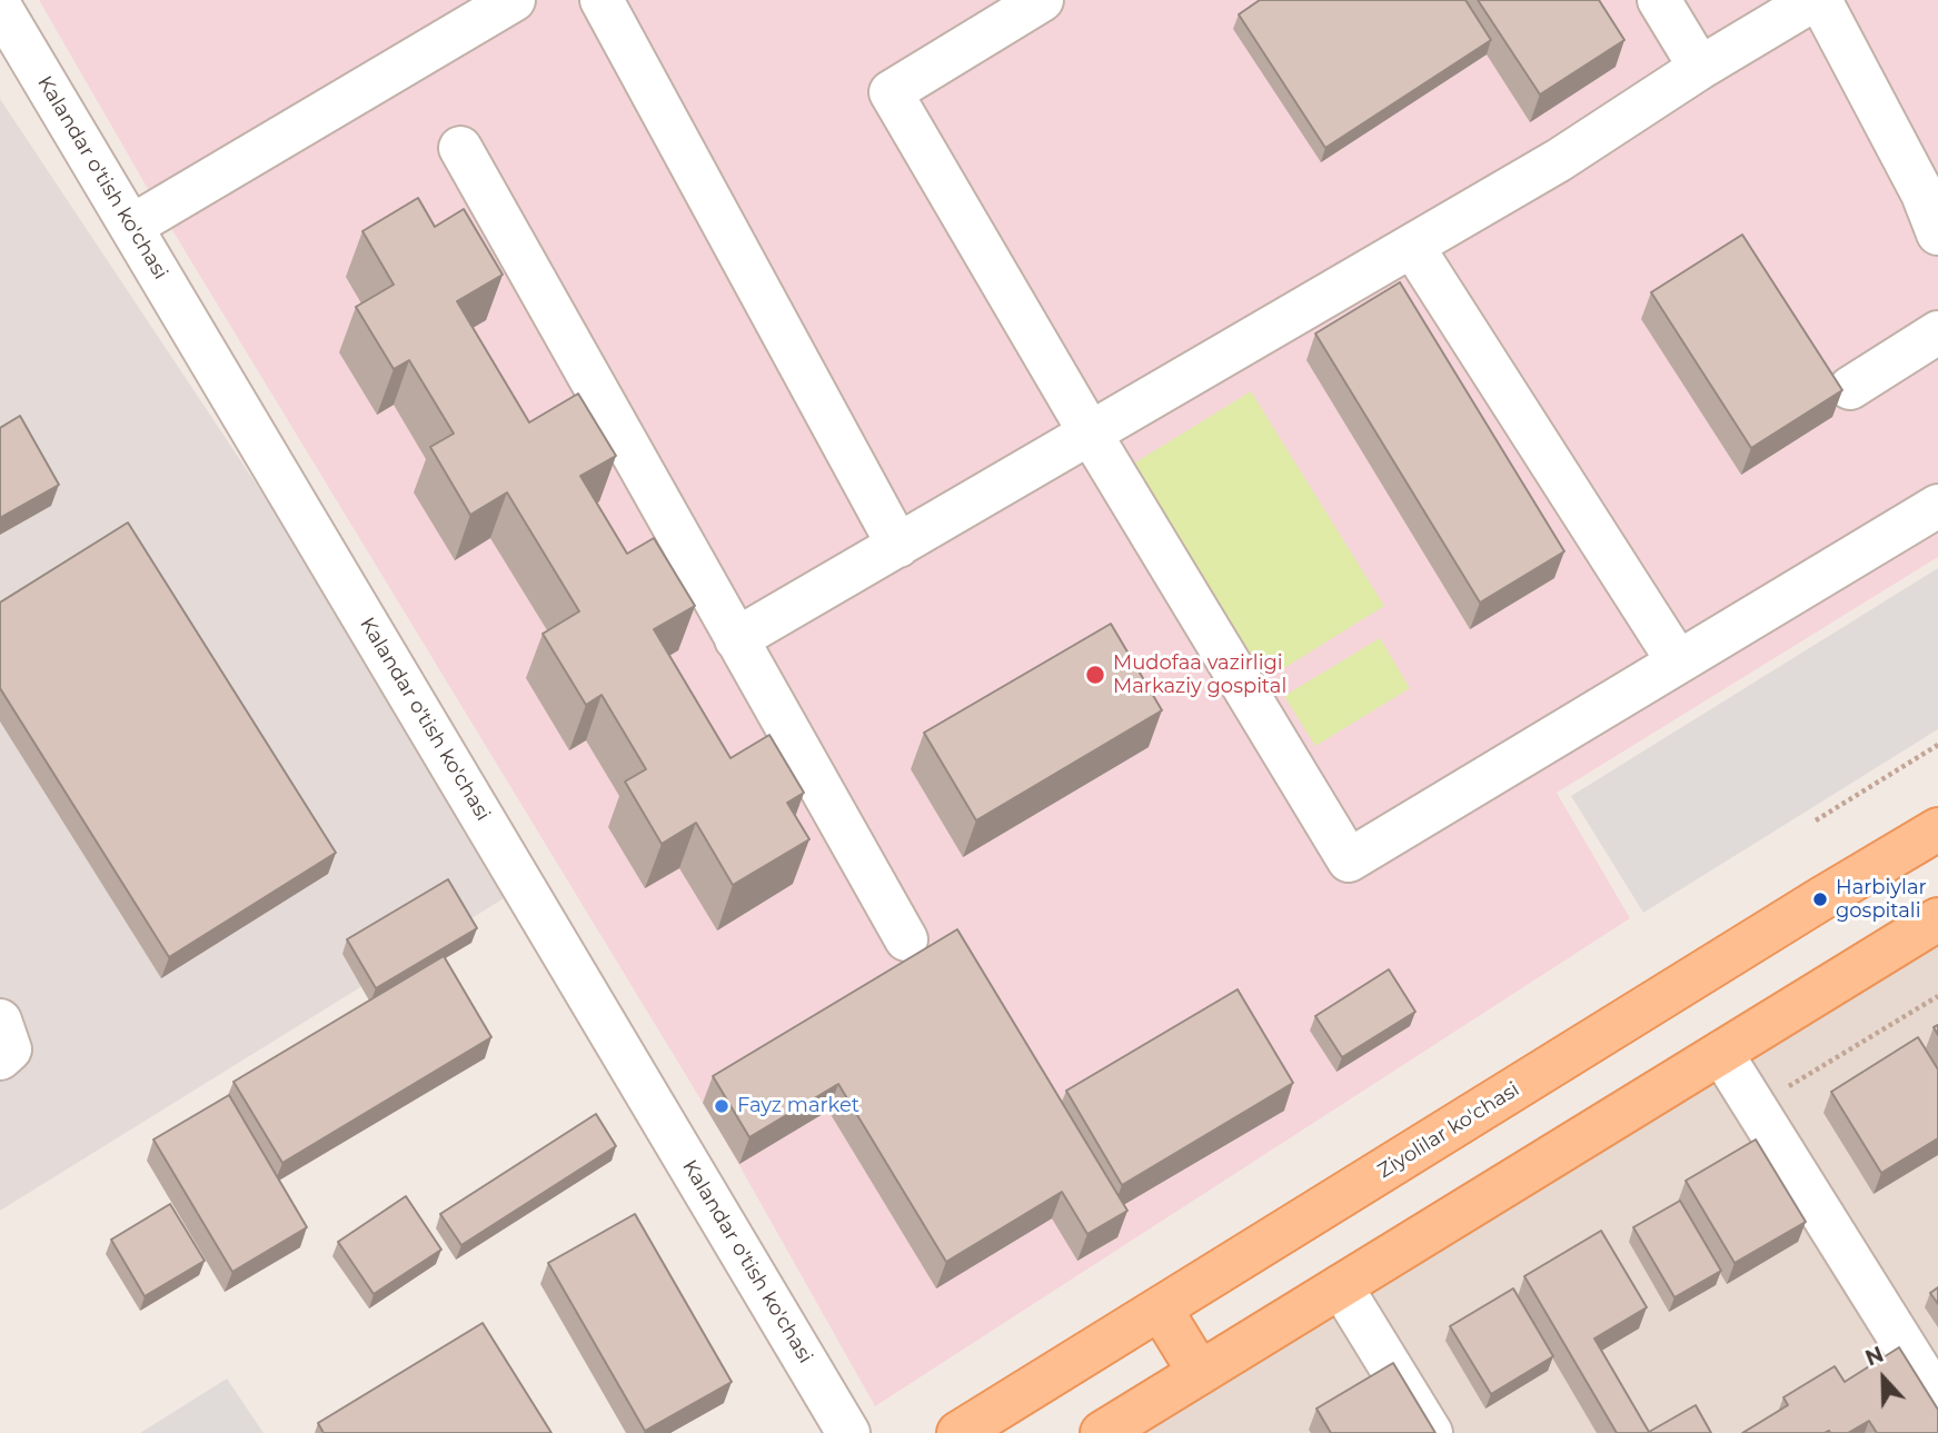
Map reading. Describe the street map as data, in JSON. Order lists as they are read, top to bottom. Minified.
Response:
{"streets":{"main road":["Ziyolilar ko'chasi"],"street":["Kalandar o'tish ko'chasi"]},"places":["Mudofaa vazirligi Markaziy gospital","Harbiylar gospitali","Fayz market"],"north":"top"}
